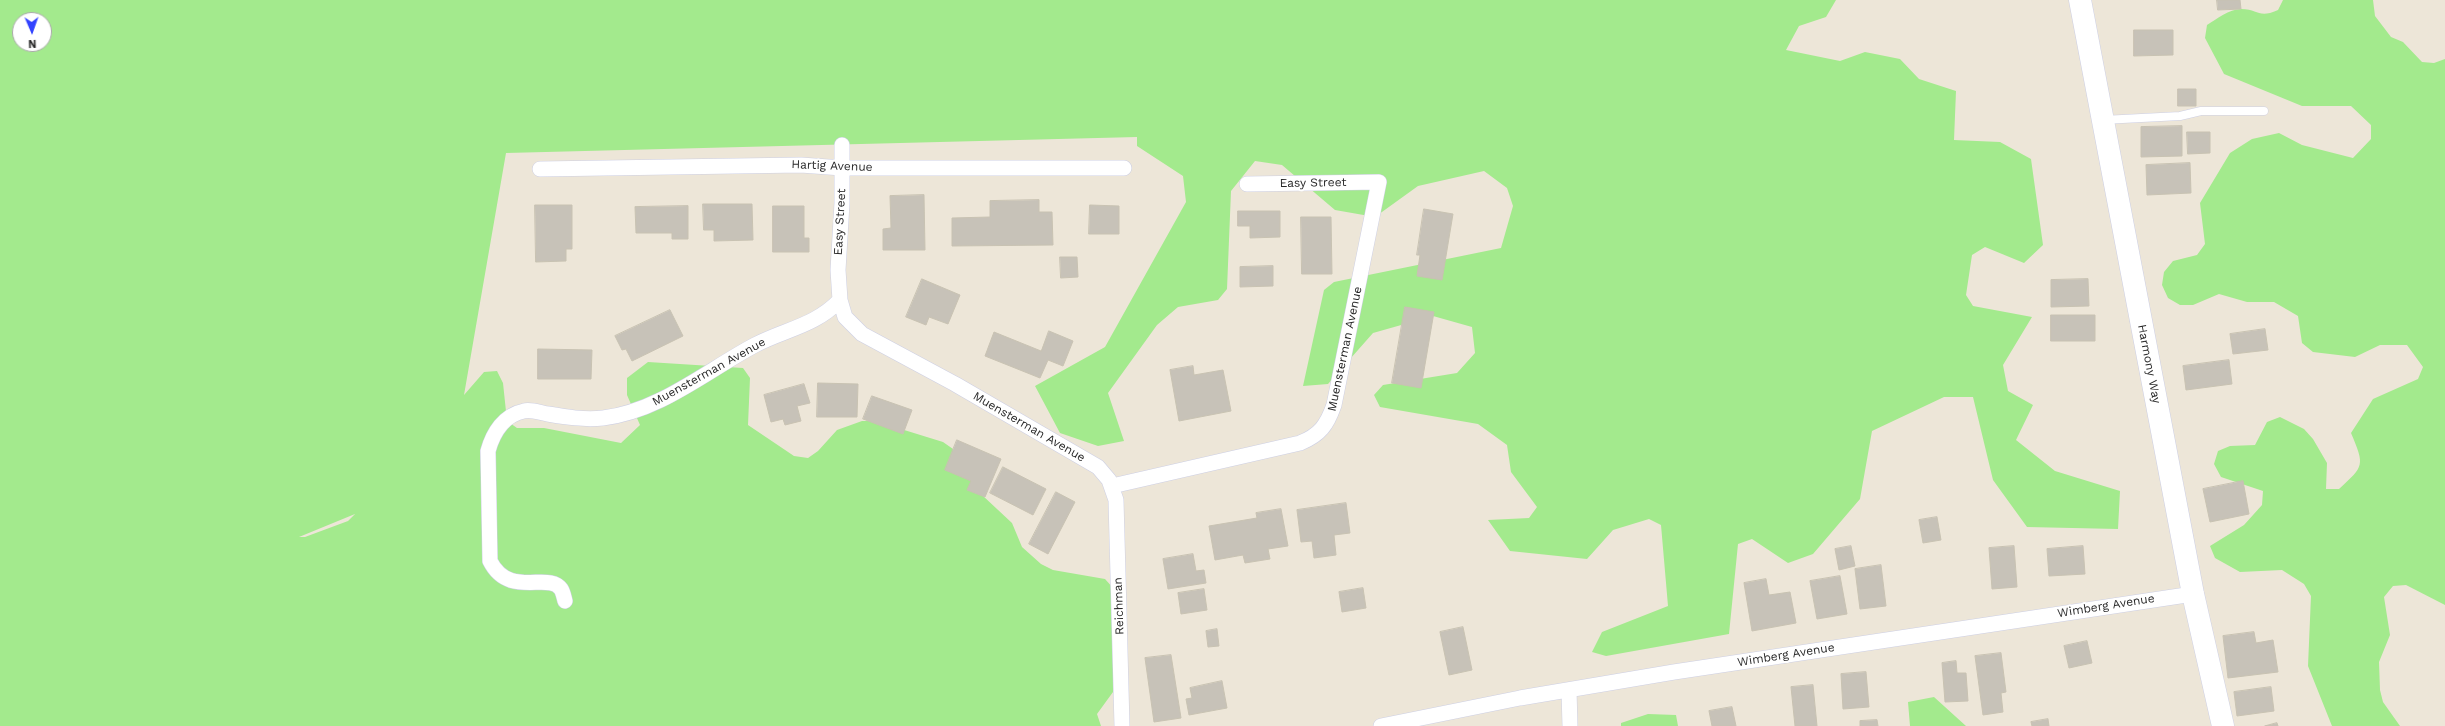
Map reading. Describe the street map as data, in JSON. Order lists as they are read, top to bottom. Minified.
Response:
{"streets":{"street":["Hartig Avenue","Easy Street","Muensterman Avenue","Harmony Way","Reichman","Wimberg Avenue"]},"crossings":[["Hartig Avenue","Easy Street"],["Easy Street","Muensterman Avenue"],["Muensterman Avenue","Reichman"],["Harmony Way","Wimberg Avenue"]],"north":"bottom"}
